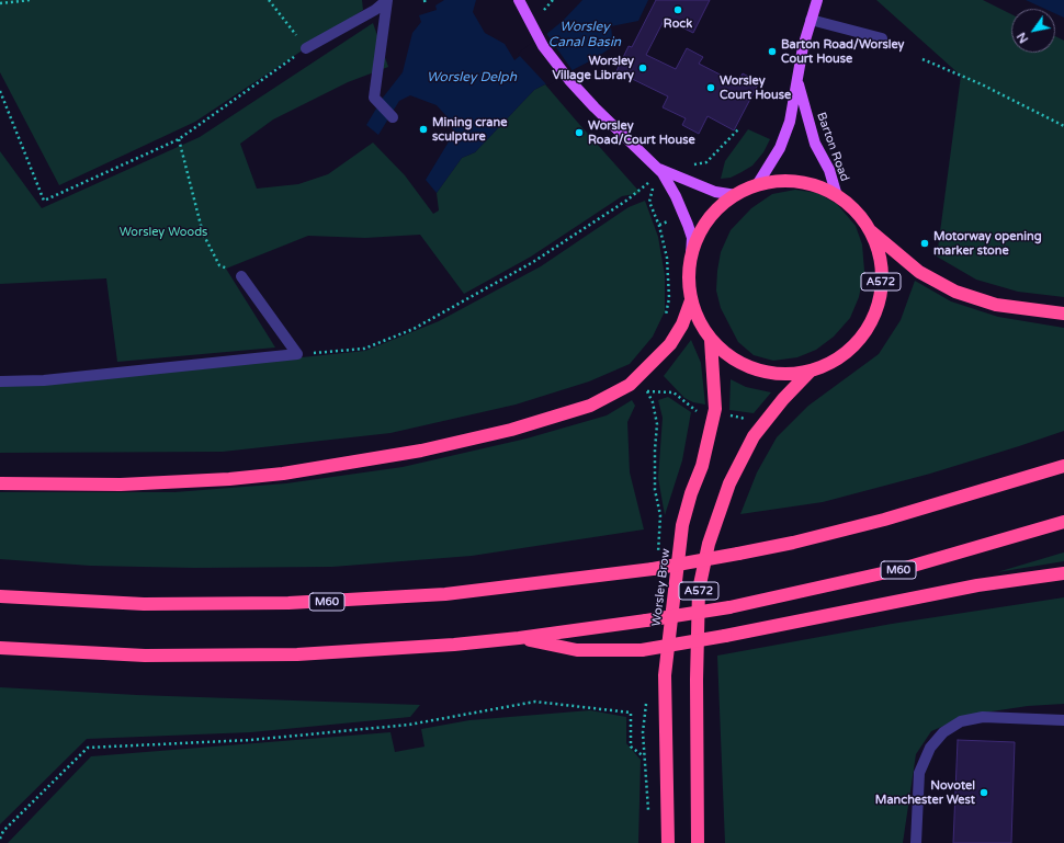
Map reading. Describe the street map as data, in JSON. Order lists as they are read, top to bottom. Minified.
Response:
{"streets":{"highway":["A572","M60","Worsley Brow"],"main road":["Barton Road"]},"crossings":[["Barton Road","A572"],["A572","Worsley Brow"]],"water":["Worsley Canal Basin","Worsley Delph"],"parks":["Worsley Woods"],"places":["Rock","Barton Road/Worsley Court House","Worsley Village Library","Worsley Court House","Mining crane sculpture","Worsley Road/Court House","Motorway opening marker stone","Novotel Manchester West"],"north":"bottom left"}
